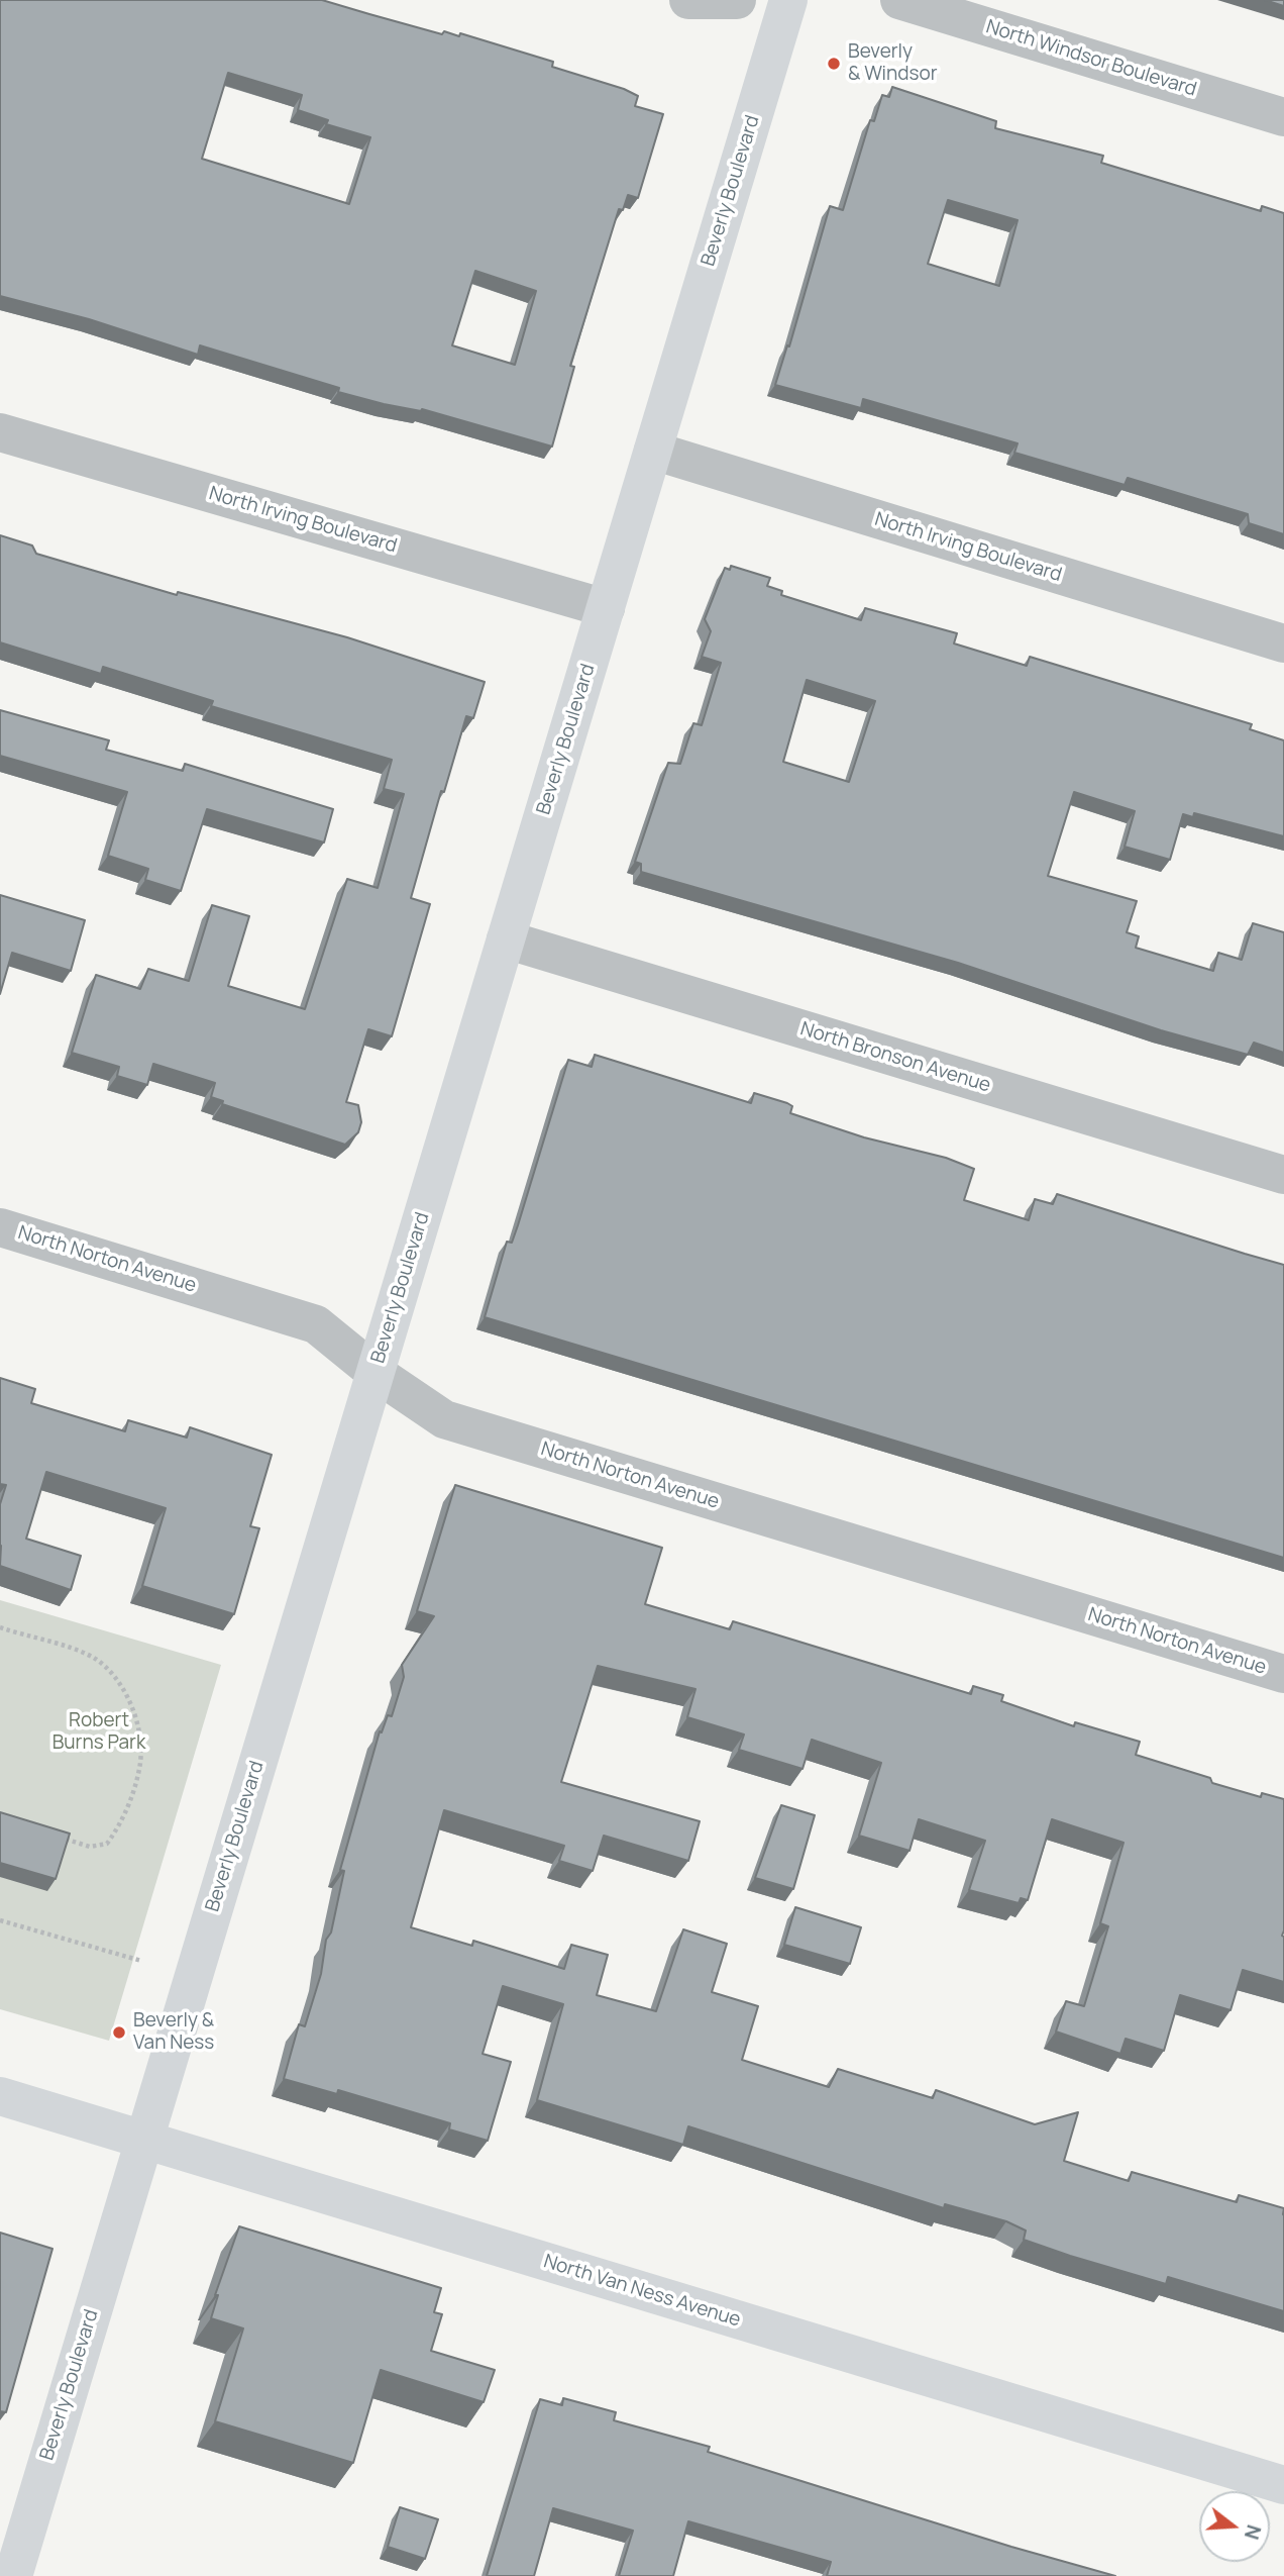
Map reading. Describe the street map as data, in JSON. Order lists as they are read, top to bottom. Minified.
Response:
{"streets":{"main road":["Beverly Boulevard","North Van Ness Avenue"],"street":["North Windsor Boulevard","North Irving Boulevard","North Bronson Avenue","North Norton Avenue"]},"crossings":[["Beverly Boulevard","North Irving Boulevard"],["Beverly Boulevard","North Bronson Avenue"],["Beverly Boulevard","North Norton Avenue"],["Beverly Boulevard","North Van Ness Avenue"]],"parks":["Robert Burns Park"],"places":["Beverly & Windsor","Beverly & Van Ness"],"north":"right"}
